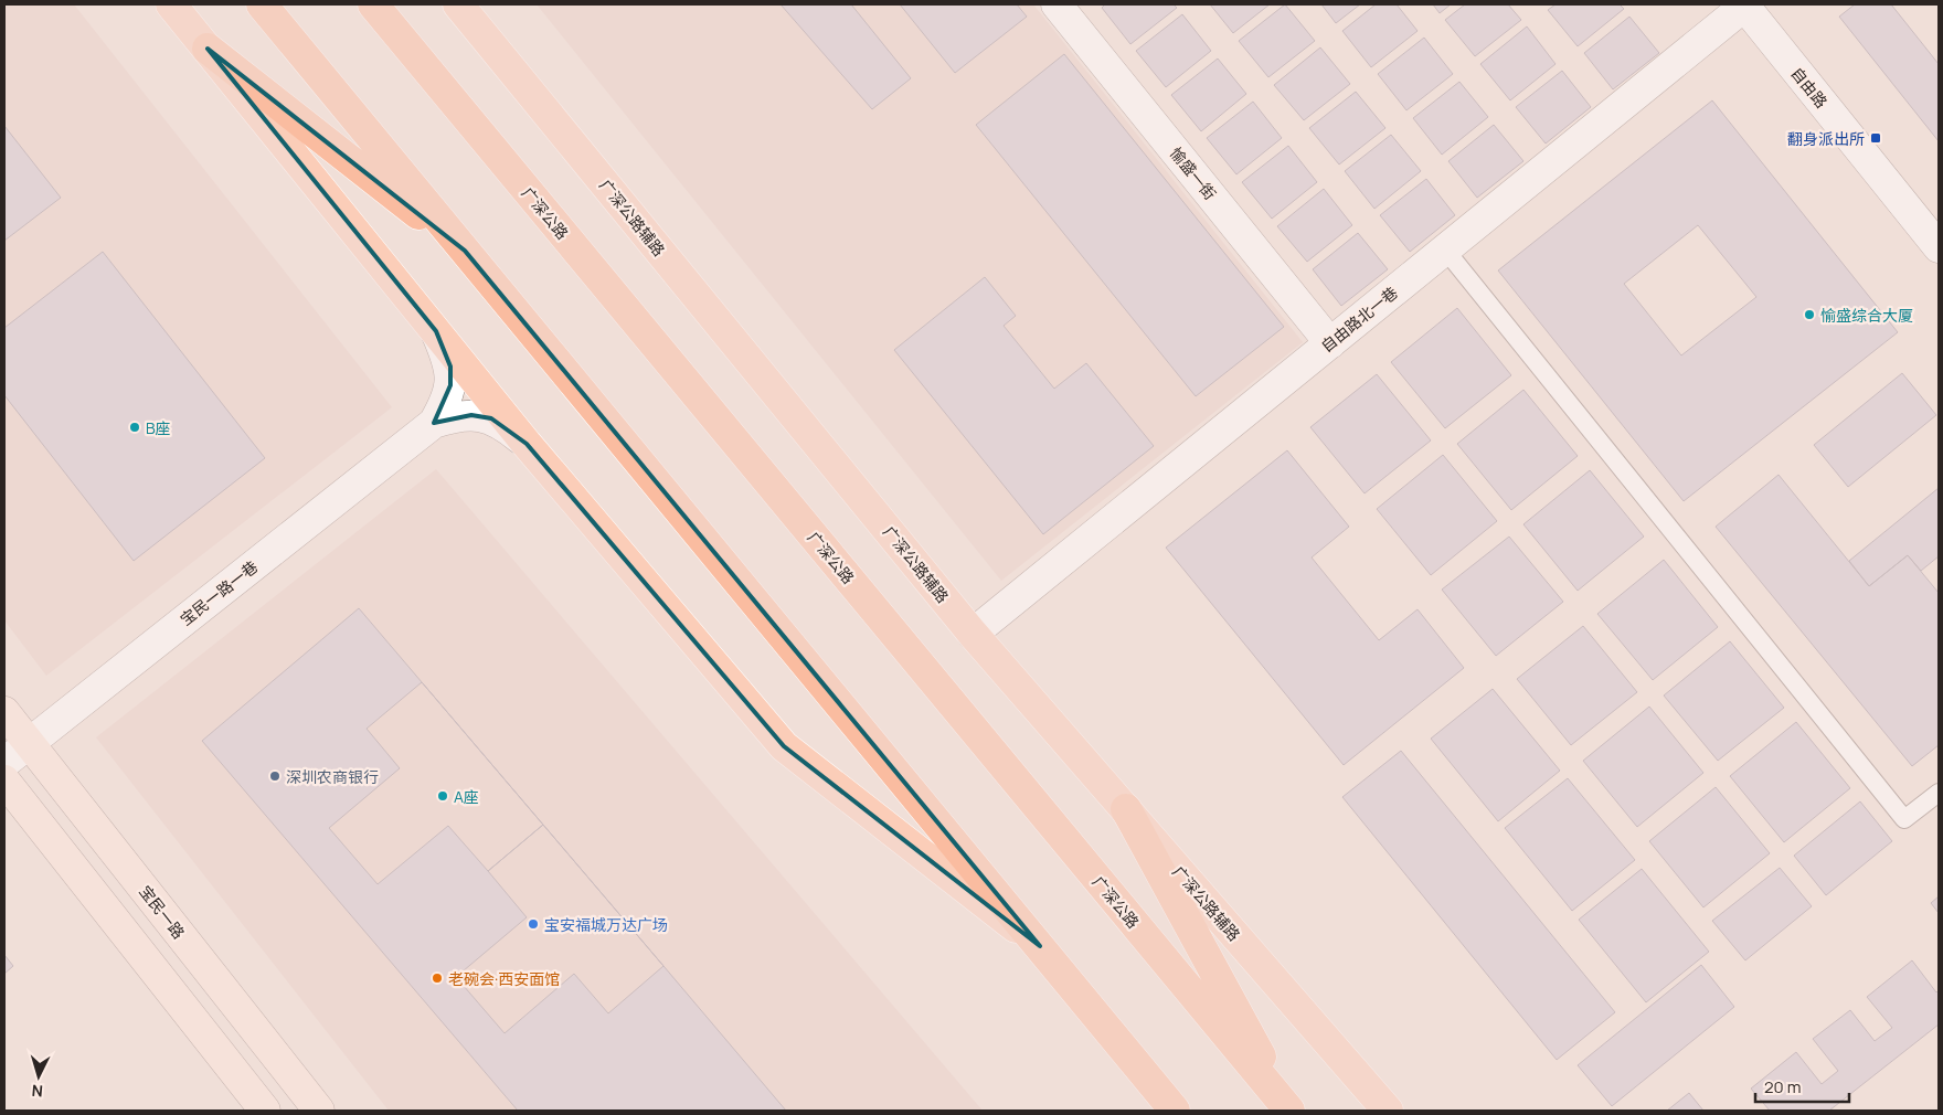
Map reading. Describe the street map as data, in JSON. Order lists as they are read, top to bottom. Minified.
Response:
{"streets":{"highway":["广深公路"],"main road":["广深公路辅路","宝民一路"],"street":["自由路","愉盛一街","自由路北一巷","宝民一路一巷"]},"crossings":[["自由路","自由路北一巷"],["愉盛一街","自由路北一巷"],["广深公路辅路","自由路北一巷"],["宝民一路一巷","宝民一路"]],"places":{"transit":["翻身派出所"],"other":["愉盛综合大厦","B座","深圳农商银行","A座","宝安福城万达广场","老碗会·西安面馆"]},"scale_bar":"20 m","north":"bottom"}
